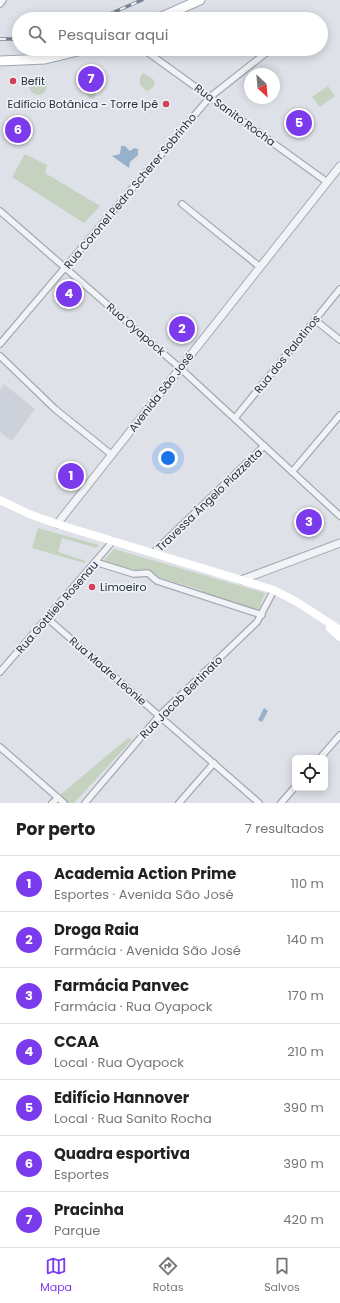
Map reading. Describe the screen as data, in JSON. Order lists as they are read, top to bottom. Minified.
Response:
{"streets":{"street":["Rua Sanito Rocha","Rua Coronel Pedro Scherer Sobrinho","Rua Oyapock","Rua dos Palotinos","Avenida São José","Travessa Ângelo Piazzetta","Rua Gottlieb Rosenau","Rua Madre Leonie","Rua Jacob Bertinato"]},"crossings":[["Rua Sanito Rocha","Rua Coronel Pedro Scherer Sobrinho"],["Rua Sanito Rocha","Avenida São José"],["Rua Coronel Pedro Scherer Sobrinho","Rua Oyapock"],["Rua Oyapock","Rua dos Palotinos"],["Rua Oyapock","Avenida São José"],["Rua Oyapock","Travessa Ângelo Piazzetta"],["Rua Gottlieb Rosenau","Rua Madre Leonie"],["Rua Madre Leonie","Rua Jacob Bertinato"]],"places":["Befit","Edifício Botânica - Torre Ipê","Limoeiro"],"north":"bottom right","page":{"search":"Pesquisar aqui","pins":["7","5","6","4","2","1","3"],"heading":["Por perto","7 resultados"],"list":[{"mark":"1","name":"Academia Action Prime","note":"Esportes · Avenida São José","value":"110 m"},{"mark":"2","name":"Droga Raia","note":"Farmácia · Avenida São José","value":"140 m"},{"mark":"3","name":"Farmácia Panvec","note":"Farmácia · Rua Oyapock","value":"170 m"},{"mark":"4","name":"CCAA","note":"Local · Rua Oyapock","value":"210 m"},{"mark":"5","name":"Edifício Hannover","note":"Local · Rua Sanito Rocha","value":"390 m"},{"mark":"6","name":"Quadra esportiva","note":"Esportes","value":"390 m"},{"mark":"7","name":"Pracinha","note":"Parque","value":"420 m"}],"nav":["Mapa","Rotas","Salvos"]}}
